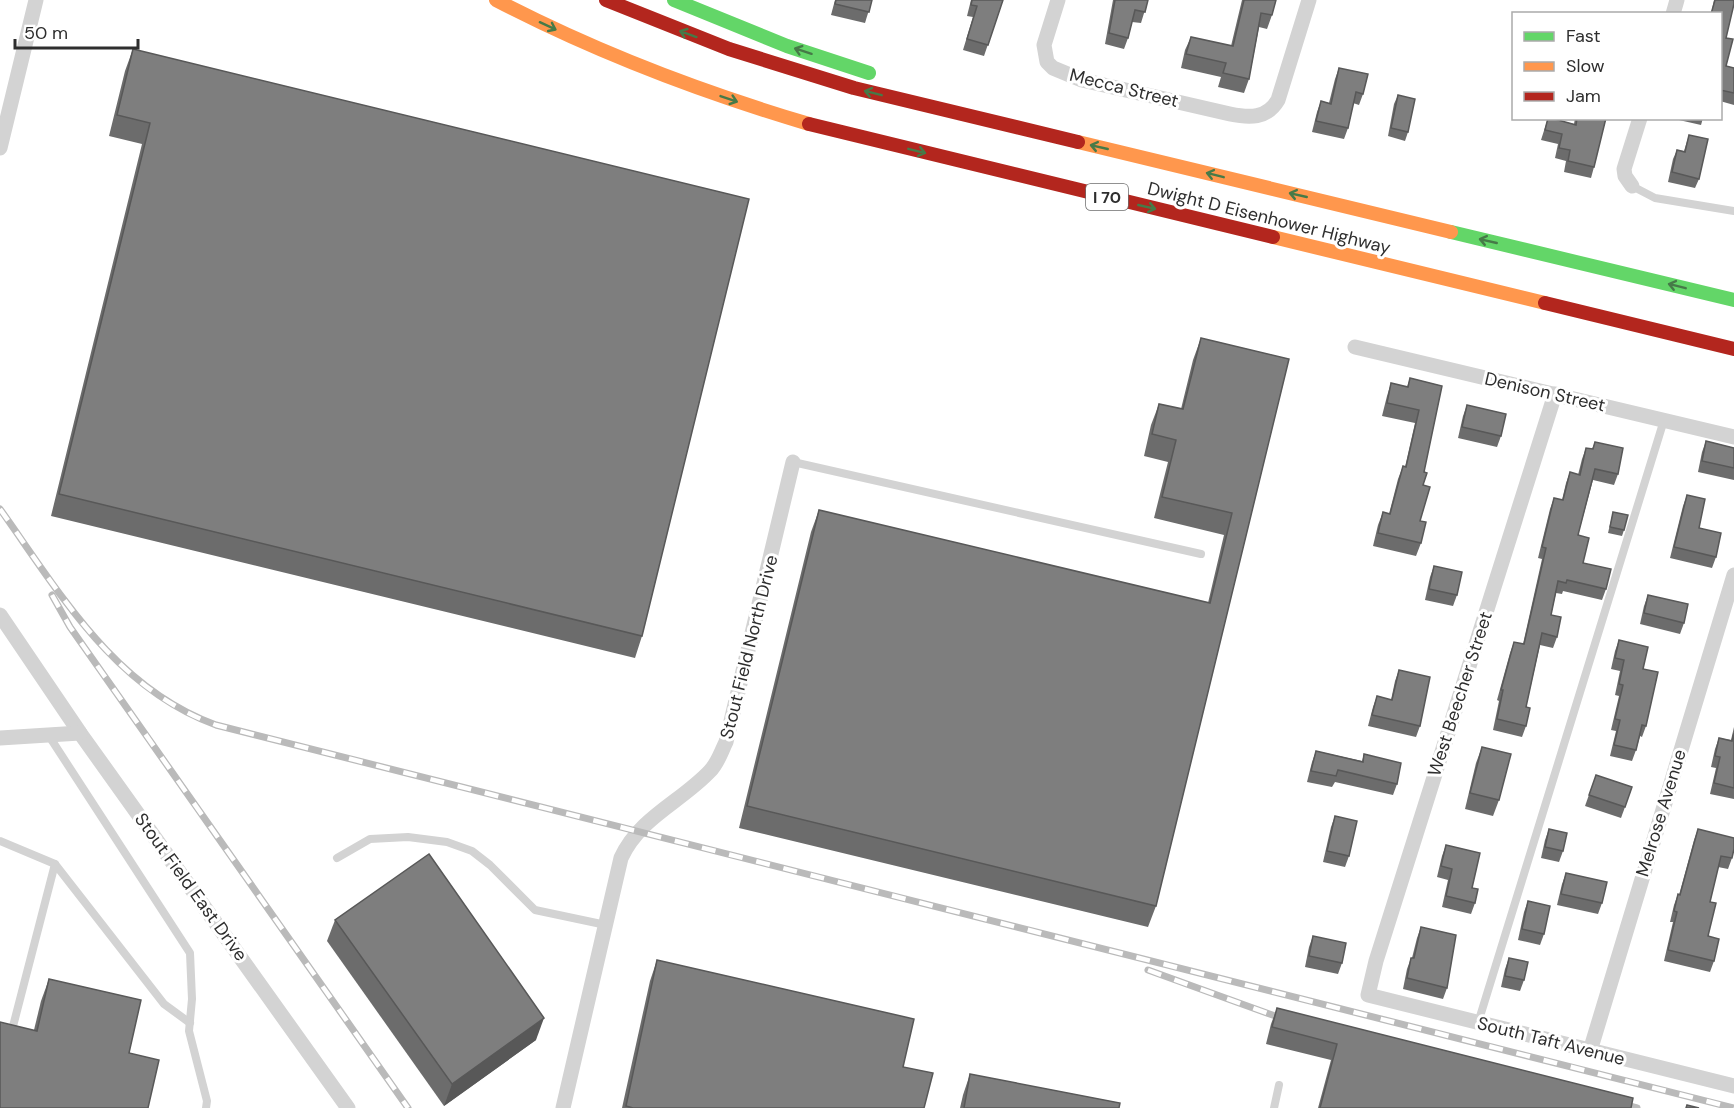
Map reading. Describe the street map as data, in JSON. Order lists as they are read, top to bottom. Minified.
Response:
{"streets":{"highway":["I 70","Dwight D Eisenhower Highway"],"street":["Mecca Street","Denison Street","Stout Field North Drive","West Beecher Street","Melrose Avenue","Stout Field East Drive","South Taft Avenue"]},"crossings":[["Denison Street","West Beecher Street"],["West Beecher Street","South Taft Avenue"],["Melrose Avenue","South Taft Avenue"]],"legend":["Fast","Slow","Jam"],"scale_bar":"50 m"}
